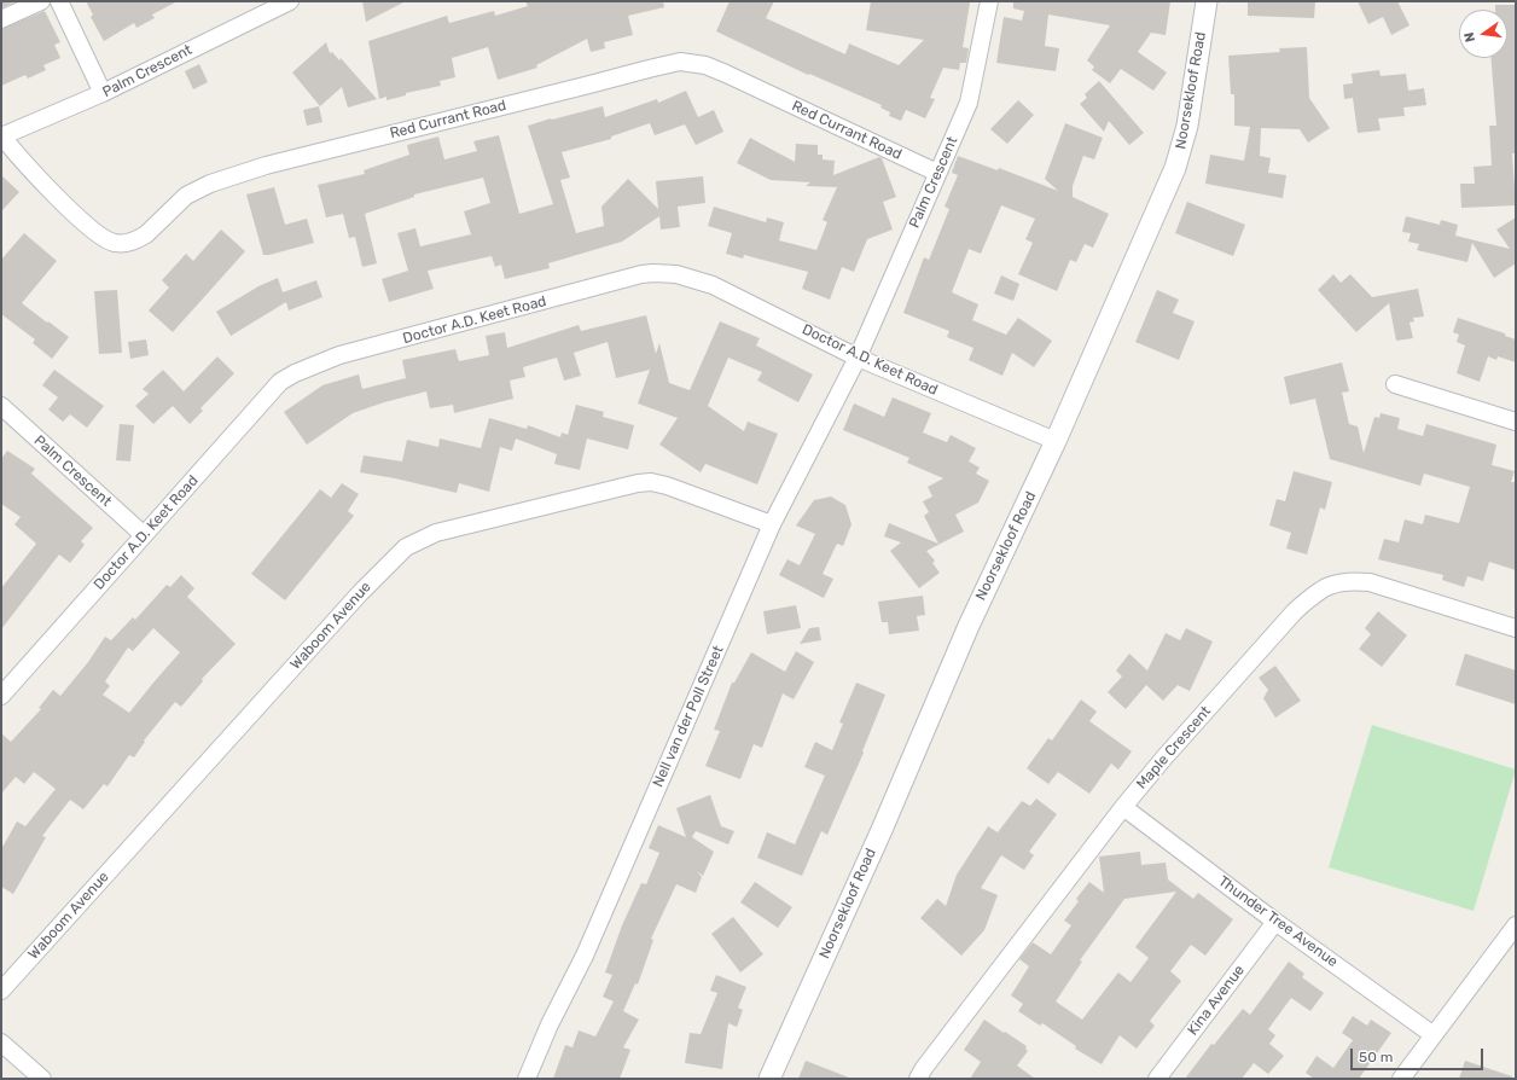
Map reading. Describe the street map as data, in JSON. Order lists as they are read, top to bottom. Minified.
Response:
{"streets":{"street":["Palm Crescent","Noorsekloof Road","Red Currant Road","Doctor A.D. Keet Road","Waboom Avenue","Nell van der Poll Street","Maple Crescent","Thunder Tree Avenue","Kina Avenue"]},"crossings":[["Palm Crescent","Red Currant Road"],["Palm Crescent","Doctor A.D. Keet Road"],["Palm Crescent","Nell van der Poll Street"],["Noorsekloof Road","Doctor A.D. Keet Road"],["Doctor A.D. Keet Road","Nell van der Poll Street"],["Waboom Avenue","Nell van der Poll Street"],["Maple Crescent","Thunder Tree Avenue"],["Thunder Tree Avenue","Kina Avenue"]],"scale_bar":"50 m","north":"left"}
